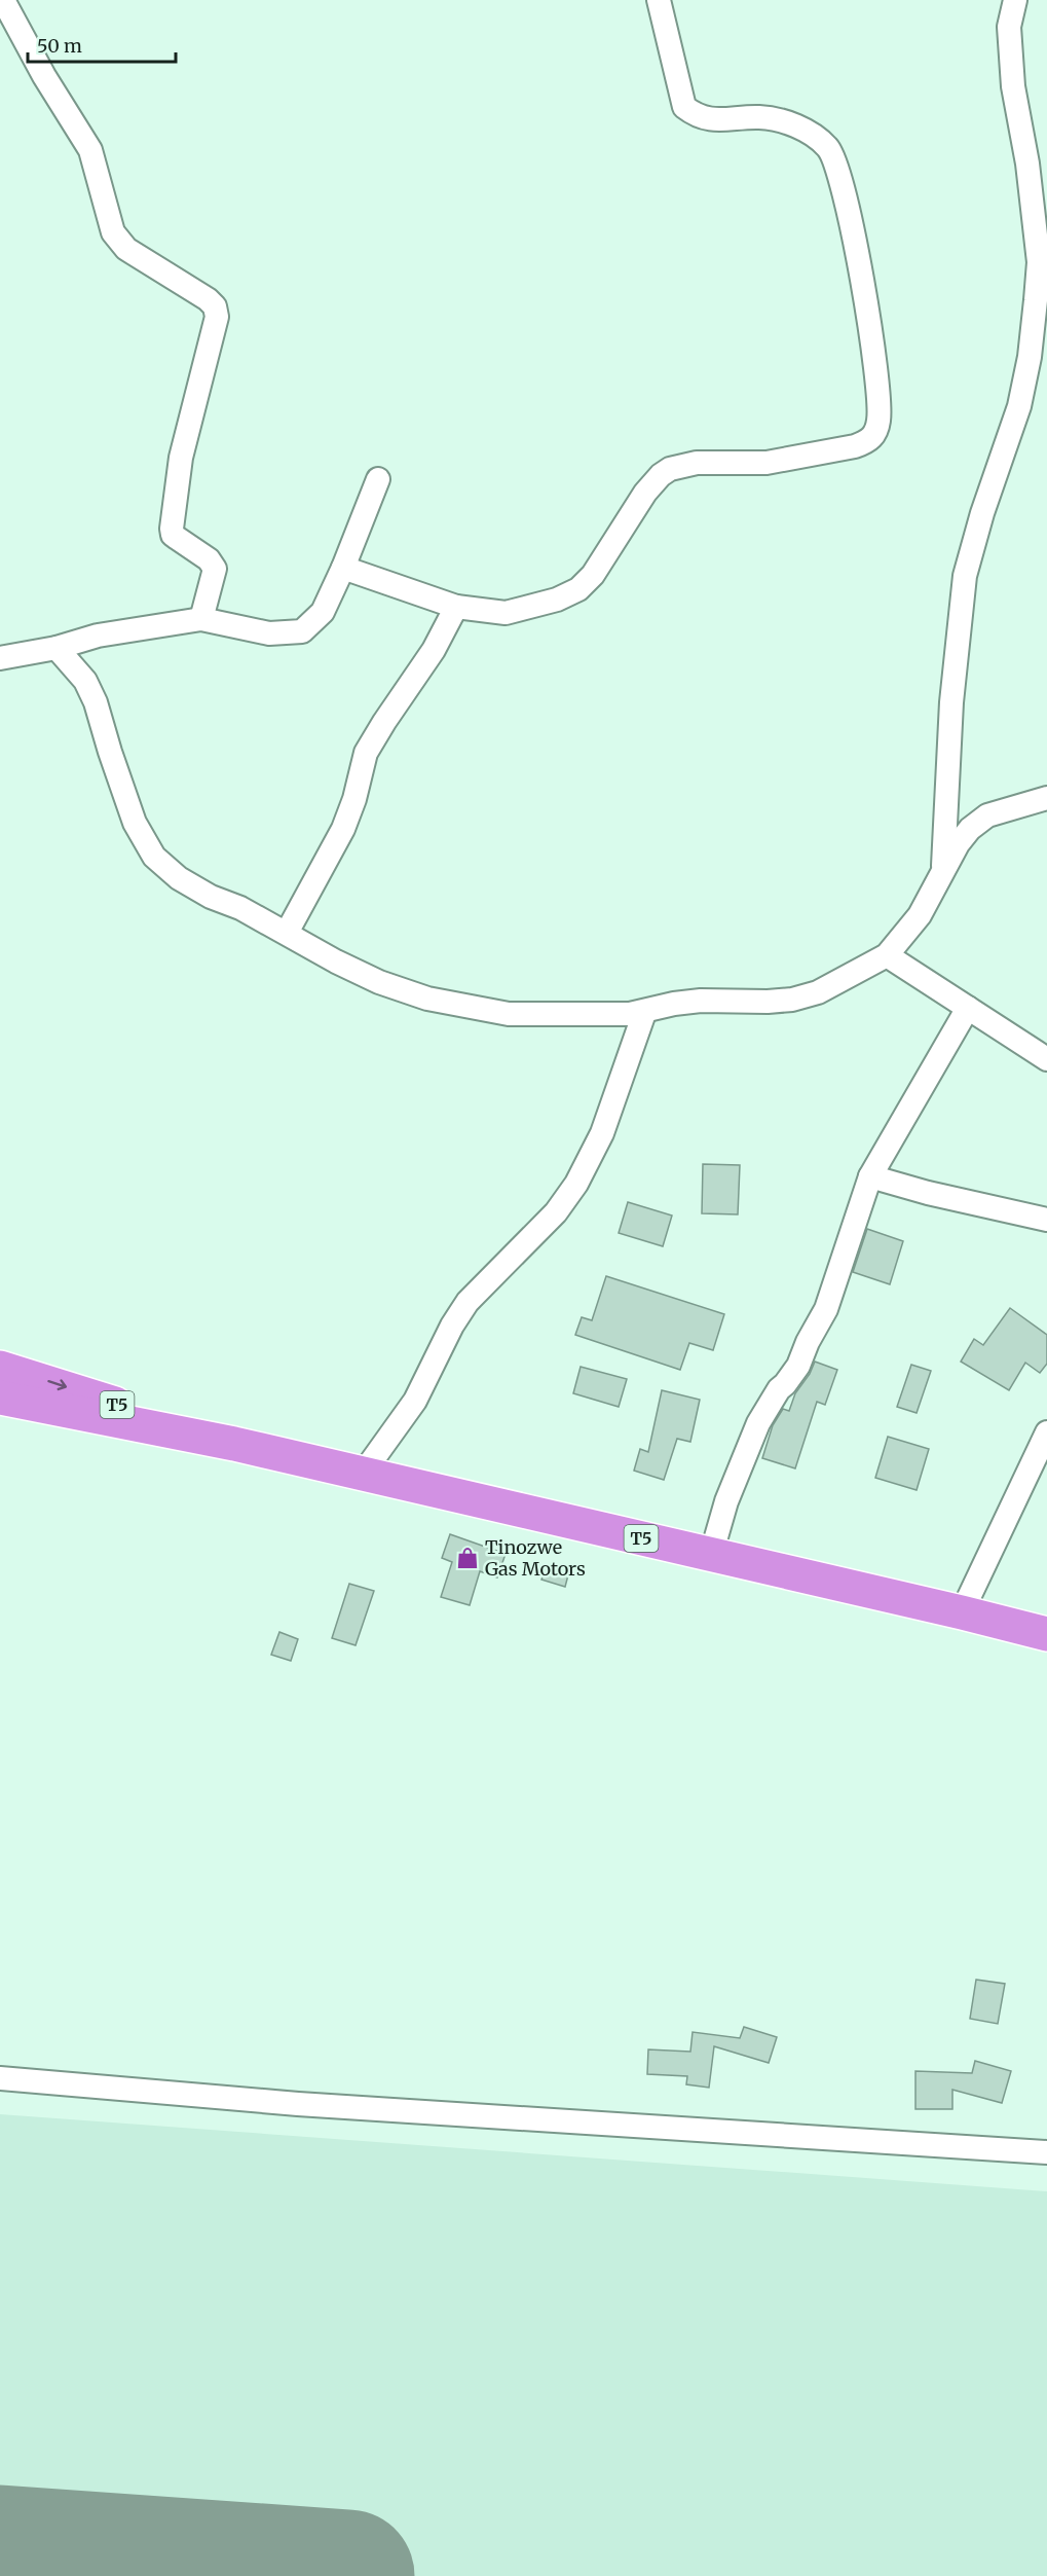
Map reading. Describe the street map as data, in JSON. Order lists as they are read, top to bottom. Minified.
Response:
{"streets":{"highway":["T5"]},"places":{"shop":["Tinozwe Gas Motors"]},"scale_bar":"50 m"}
